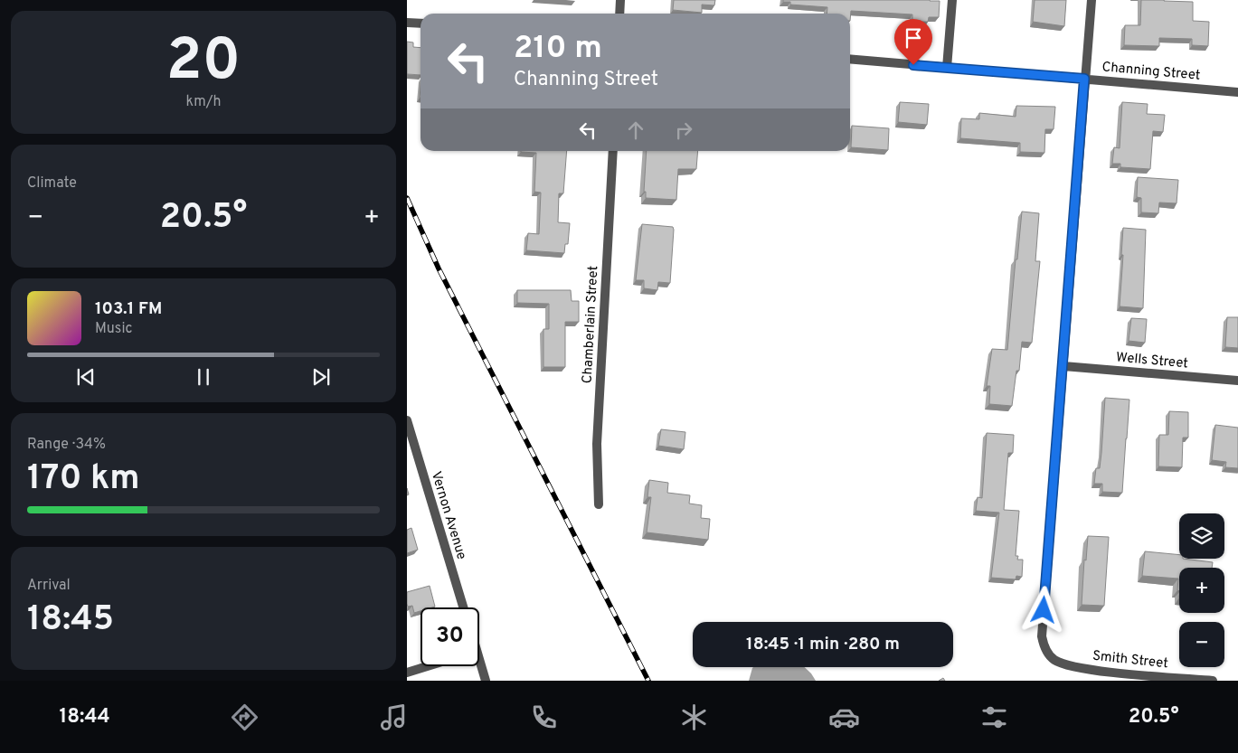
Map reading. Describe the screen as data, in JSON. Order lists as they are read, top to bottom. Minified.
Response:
{"streets":{"street":["Channing Street","Chamberlain Street","Wells Street","Vernon Avenue","Smith Street"]},"crossings":[["Wells Street","Smith Street"]],"page":{"tile":[["20","km/h"],"Climate",["Range · 34%","170 km"],["Arrival","18:45"]],"turn":["210 m","Channing Street"],"heat":["−","20.5°","+"],"song":["103.1 FM","Music"],"map_buttons":["+","−"],"limit":"30","trip":"18:45 · 1 min · 280 m","tabs":["18:44","20.5°"]}}
